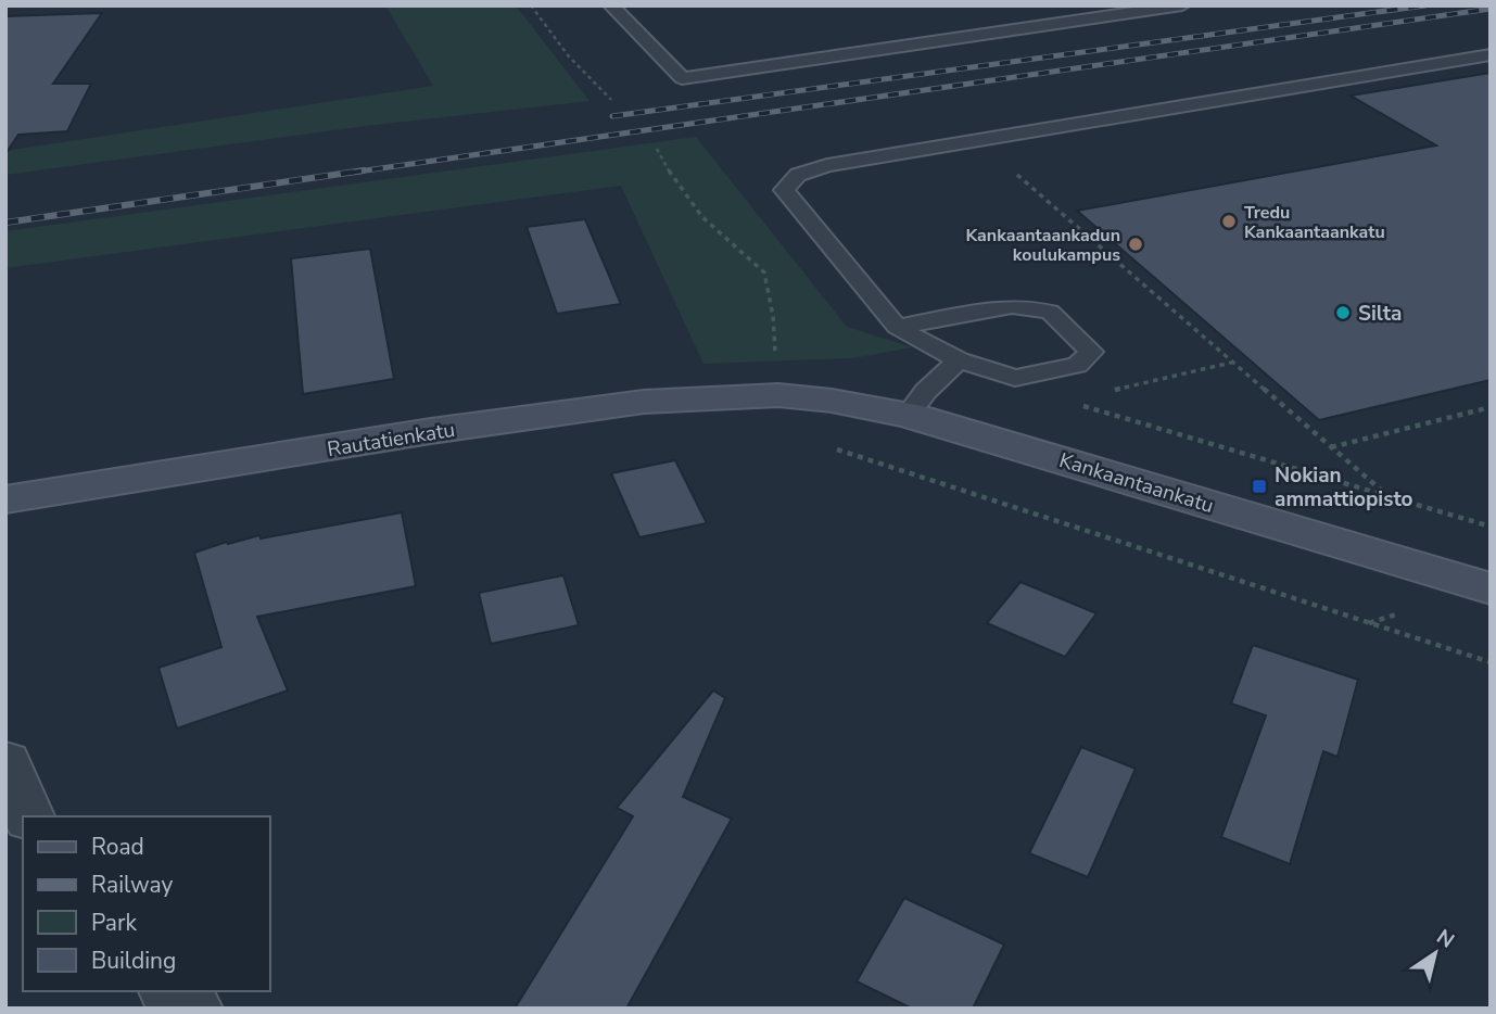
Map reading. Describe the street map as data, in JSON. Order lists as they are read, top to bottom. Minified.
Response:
{"streets":{"street":["Rautatienkatu","Kankaantaankatu"]},"crossings":[["Rautatienkatu","Kankaantaankatu"]],"places":{"other":["Tredu Kankaantaankatu","Kankaantaankadun koulukampus","Silta"],"transit":["Nokian ammattiopisto"]},"legend":["Road","Railway","Park","Building"],"north":"top right"}
